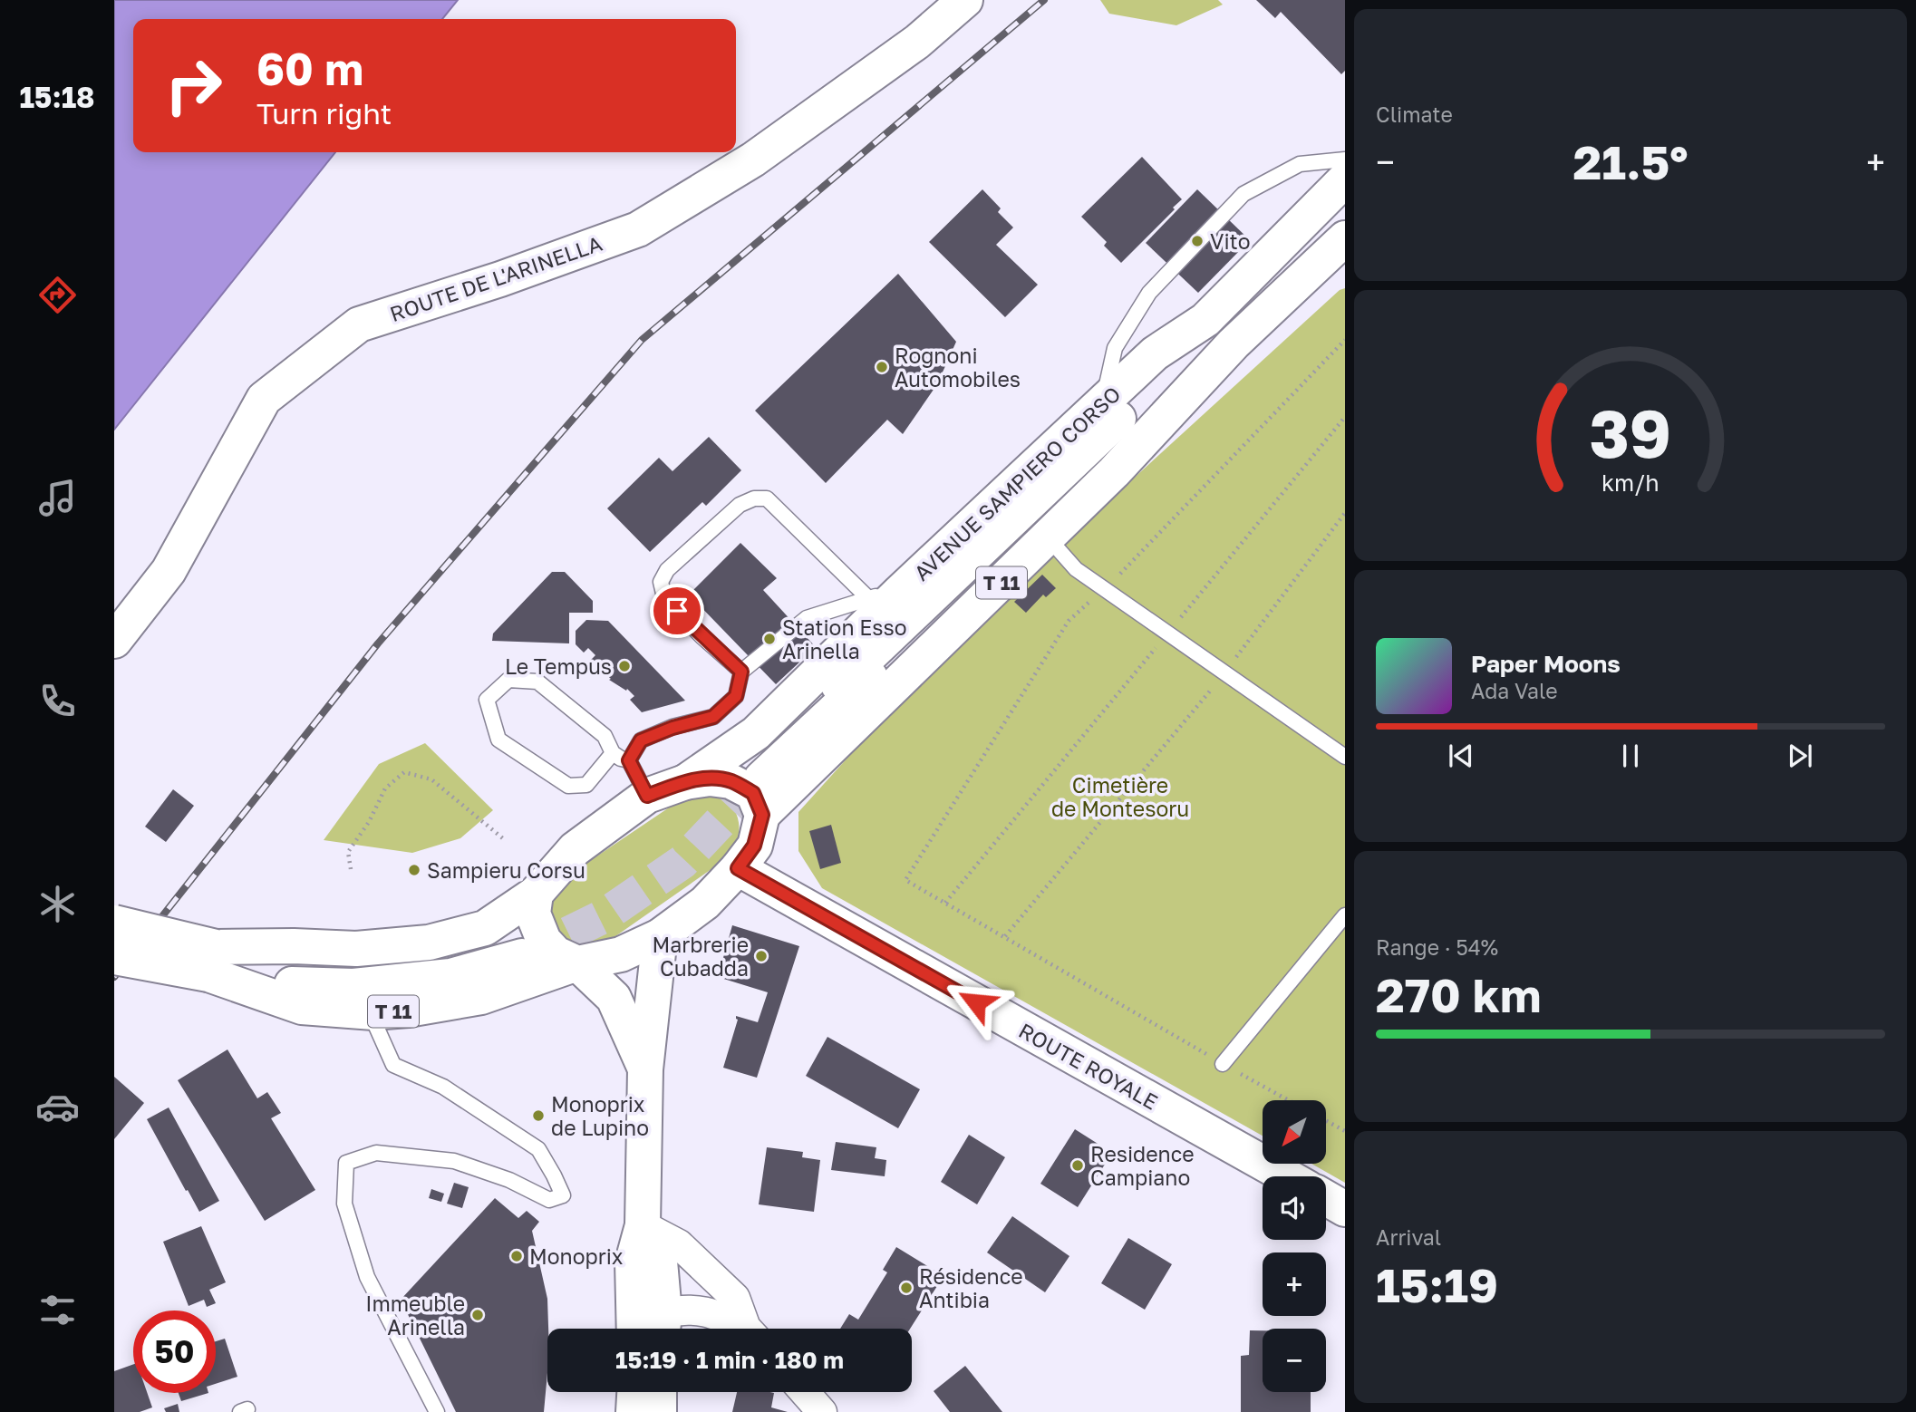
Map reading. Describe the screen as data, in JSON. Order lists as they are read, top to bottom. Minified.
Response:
{"streets":{"main road":["ROUTE DE L'ARINELLA","AVENUE SAMPIERO CORSO","T 11","ROUTE ROYALE"]},"crossings":[["AVENUE SAMPIERO CORSO","T 11"]],"parks":["Cimetière de Montesoru"],"places":["Vito","Rognoni Automobiles","Station Esso Arinella","Le Tempus","Sampieru Corsu","Marbrerie Cubadda","Monoprix de Lupino","Residence Campiano","Monoprix","Résidence Antibia","Immeuble Arinella"],"north":"bottom left","page":{"tabs":"15:18","tile":["Climate",["Range · 54%","270 km"],["Arrival","15:19"]],"turn":["60 m","Turn right"],"heat":["−","21.5°","+"],"song":["Paper Moons","Ada Vale"],"map_buttons":["+","−"],"limit":"50","trip":"15:19 · 1 min · 180 m","gauge":["39","km/h"]}}
